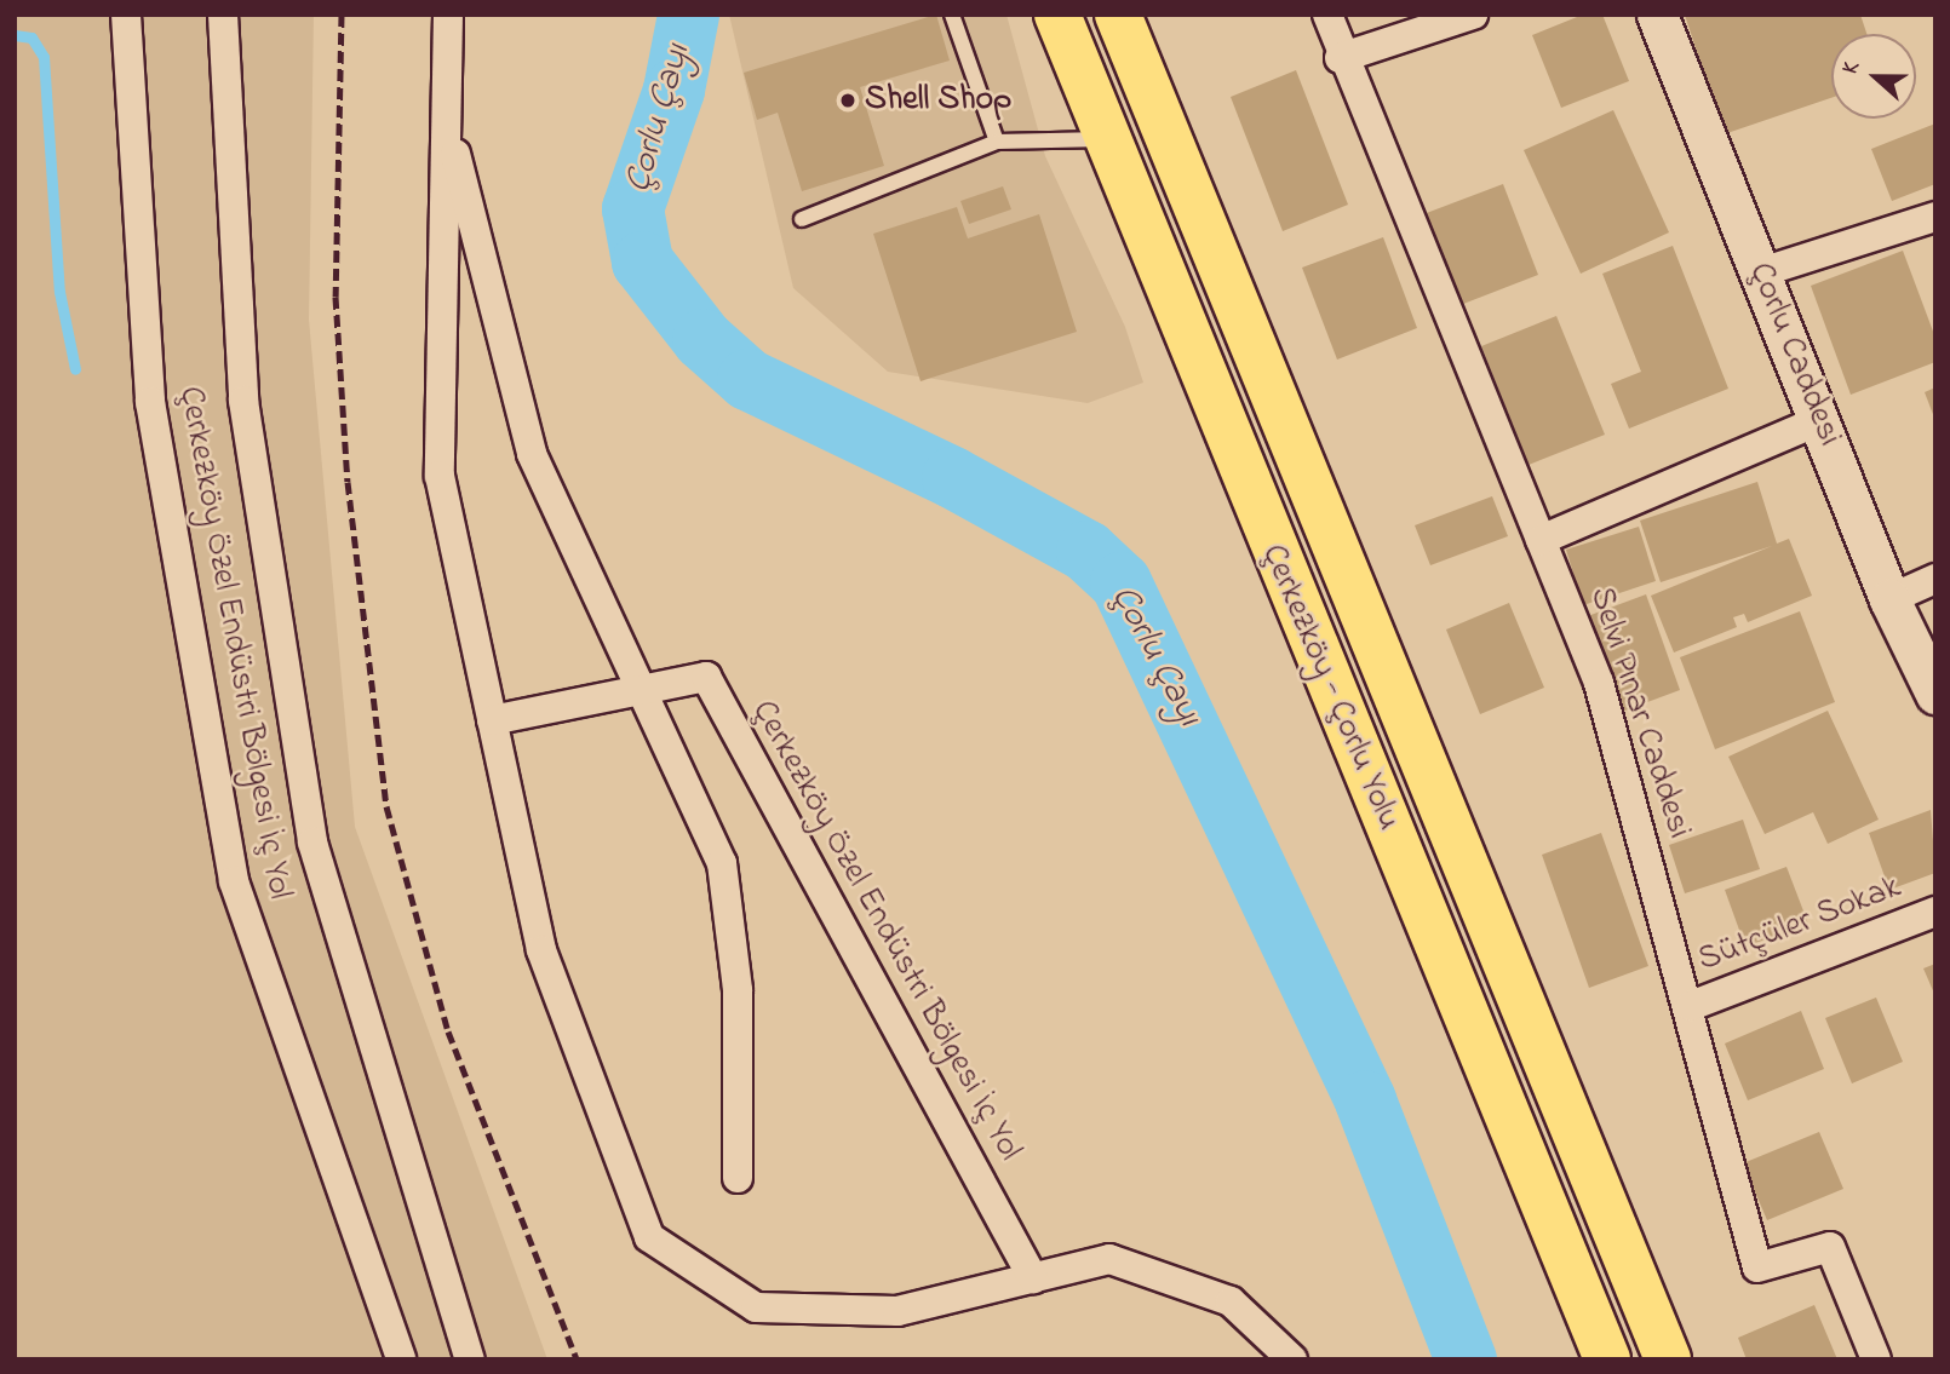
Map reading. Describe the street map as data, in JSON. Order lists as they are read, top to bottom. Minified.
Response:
{"streets":{"main road":["Çorlu Caddesi","Çerkezköy - Çorlu Yolu"],"street":["Çerkezköy Özel Endüstri Bölgesi İç Yol","Selvi Pınar Caddesi","Sütçüler Sokak"]},"crossings":[["Selvi Pınar Caddesi","Sütçüler Sokak"]],"water":["Çorlu Çayı"],"places":["Shell Shop"],"north":"left"}
